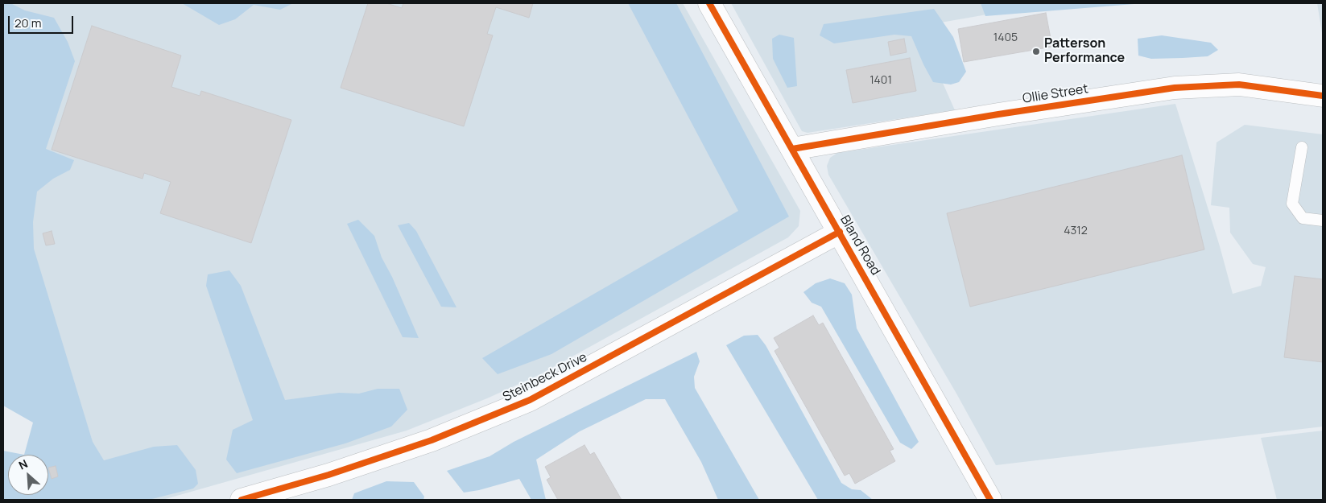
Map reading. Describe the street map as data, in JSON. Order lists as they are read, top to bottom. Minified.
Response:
{"streets":{"street":["Ollie Street","Bland Road","Steinbeck Drive"]},"crossings":[["Ollie Street","Bland Road"],["Bland Road","Steinbeck Drive"]],"places":["Patterson Performance"],"house_numbers":["1405","1401","4312"],"scale_bar":"20 m","north":"top left"}
